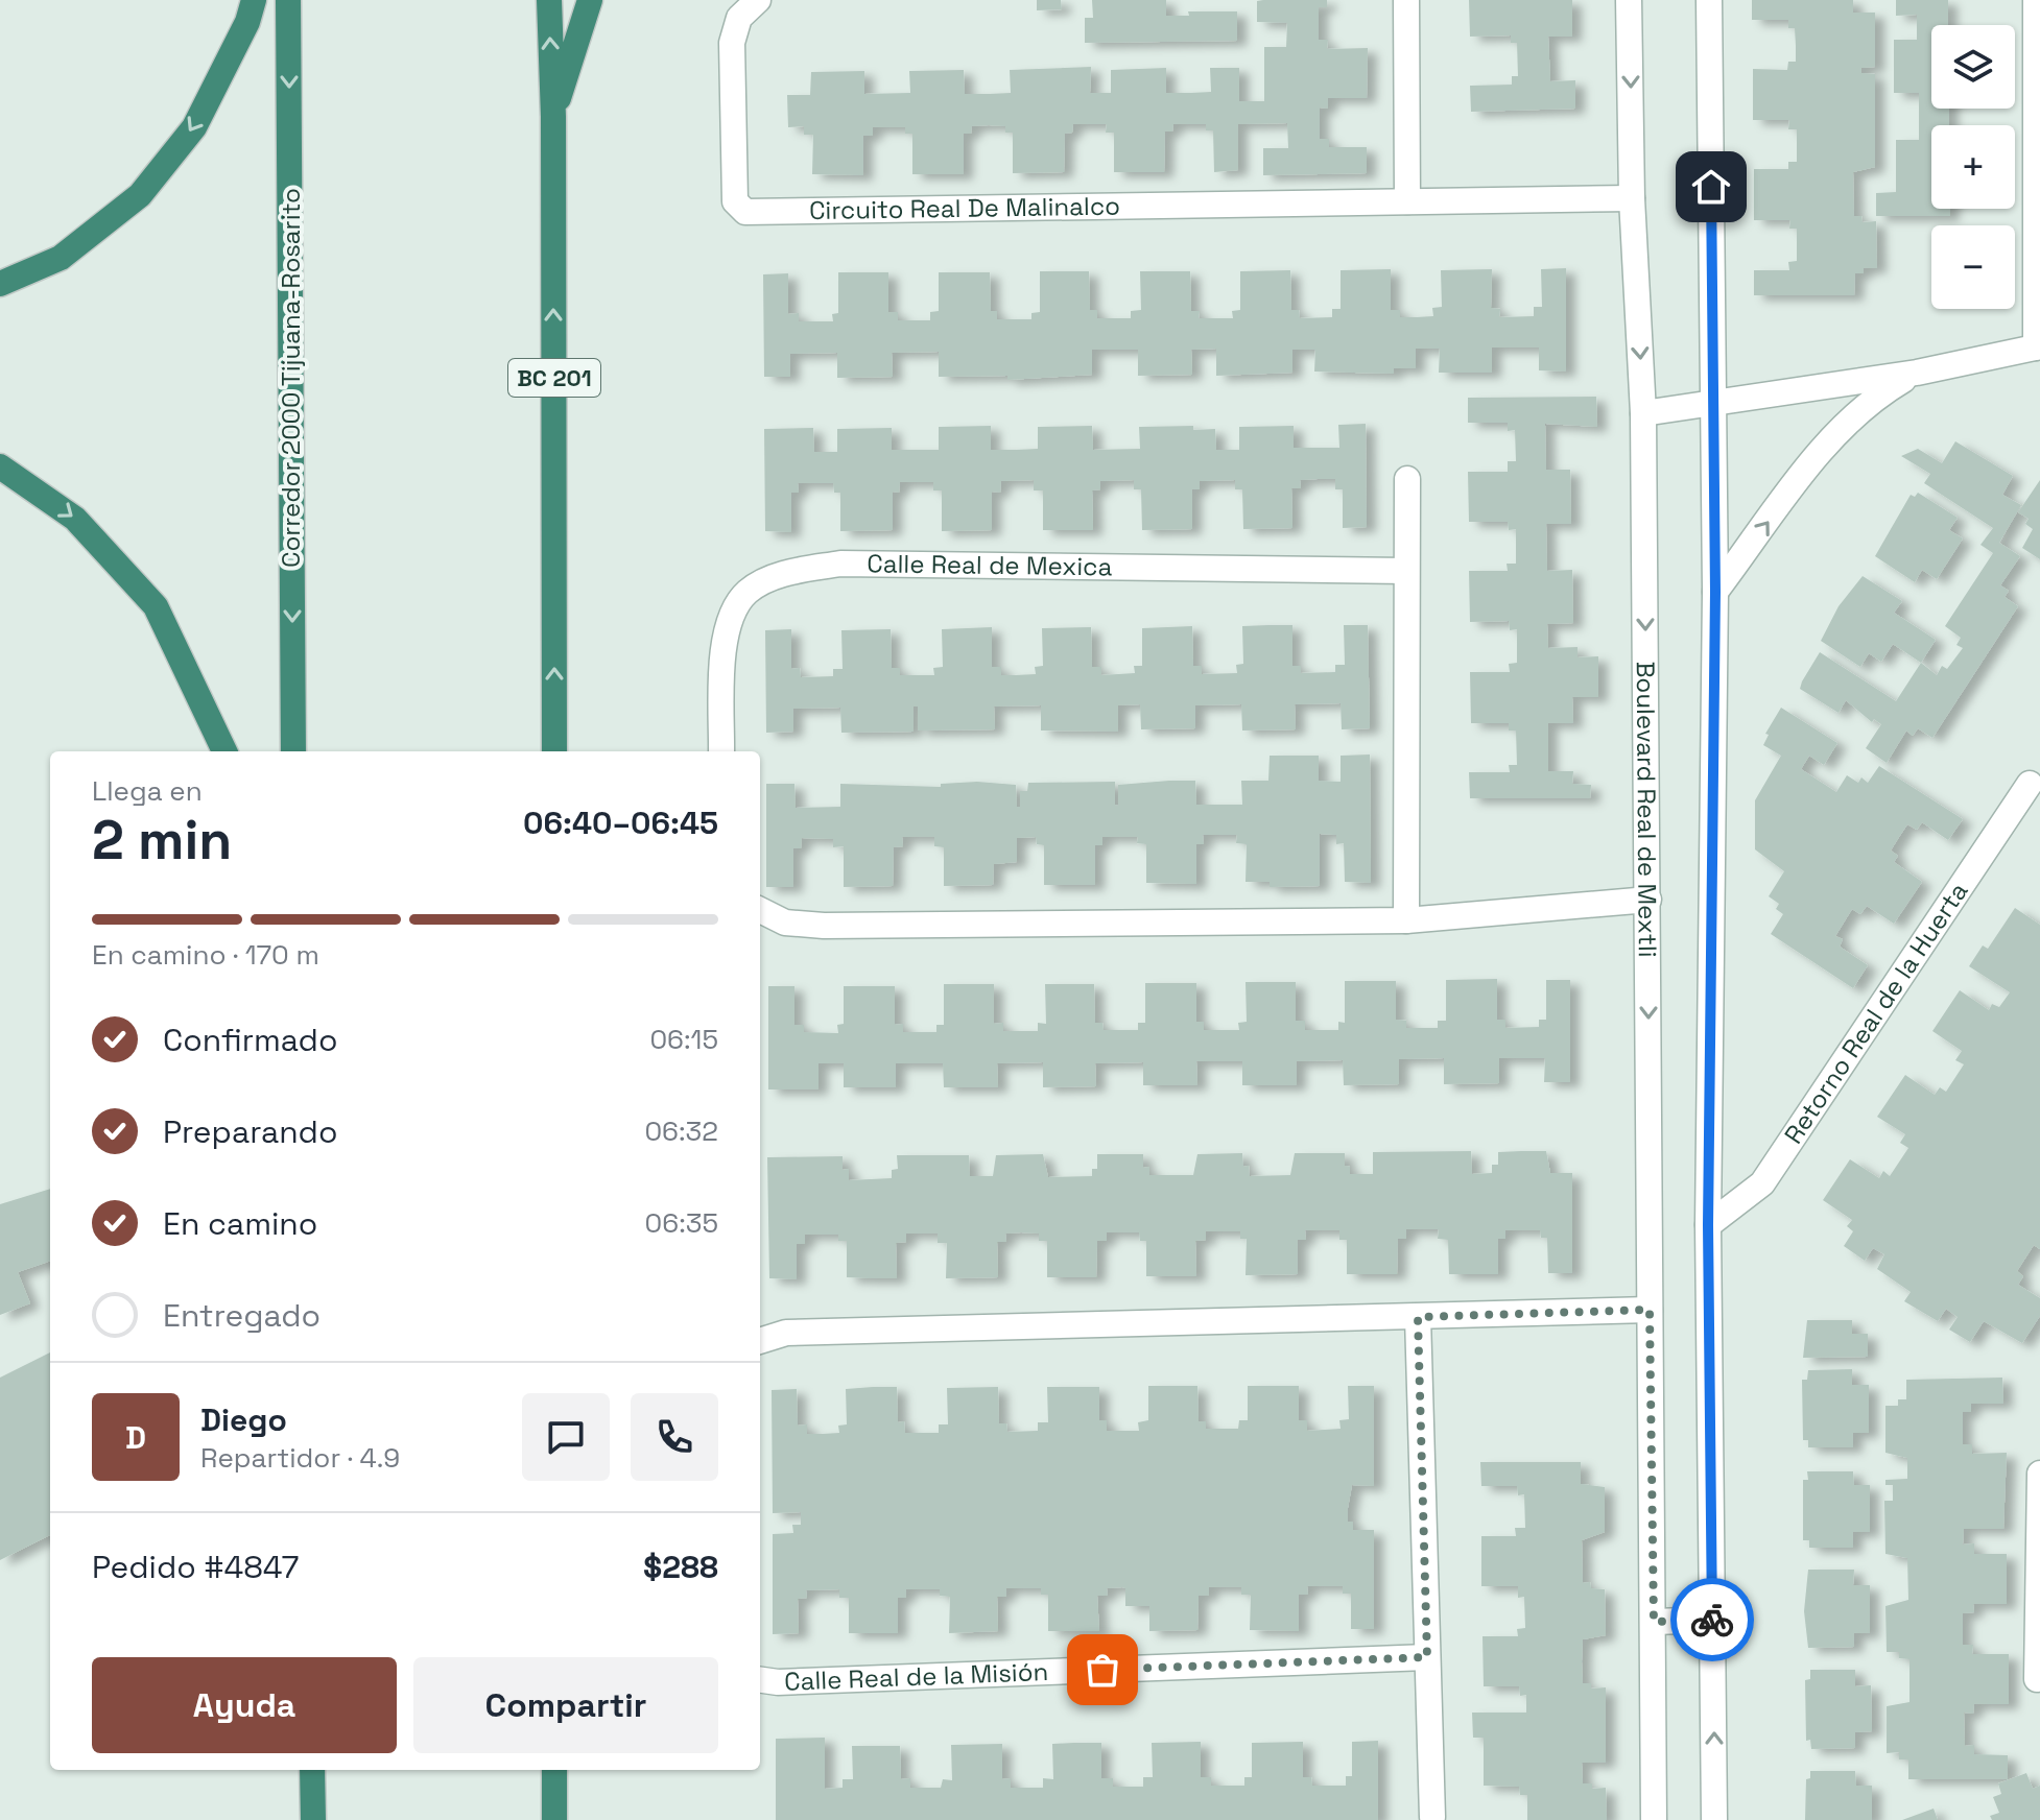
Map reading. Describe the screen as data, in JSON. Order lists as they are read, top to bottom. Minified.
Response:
{"streets":{"highway":["Corredor 2000 Tijuana-Rosarito","BC 201"],"street":["Circuito Real De Malinalco","Calle Real de Mexica","Boulevard Real de Mextli","Retorno Real de la Huerta","Calle Real de la Misión"]},"crossings":[["Circuito Real De Malinalco","Boulevard Real de Mextli"]],"one_way":["Corredor 2000 Tijuana-Rosarito"],"page":{"map_buttons":["+","−"],"heading":["2 min","Llega en","06:40–06:45"],"panel":["Diego","Repartidor · 4.9","Pedido #4847","$288"],"bar":"En camino · 170 m","list":[["Confirmado","06:15"],["Preparando","06:32"],["En camino","06:35"],"Entregado"],"round":"D","buttons":["Ayuda","Compartir"]}}
